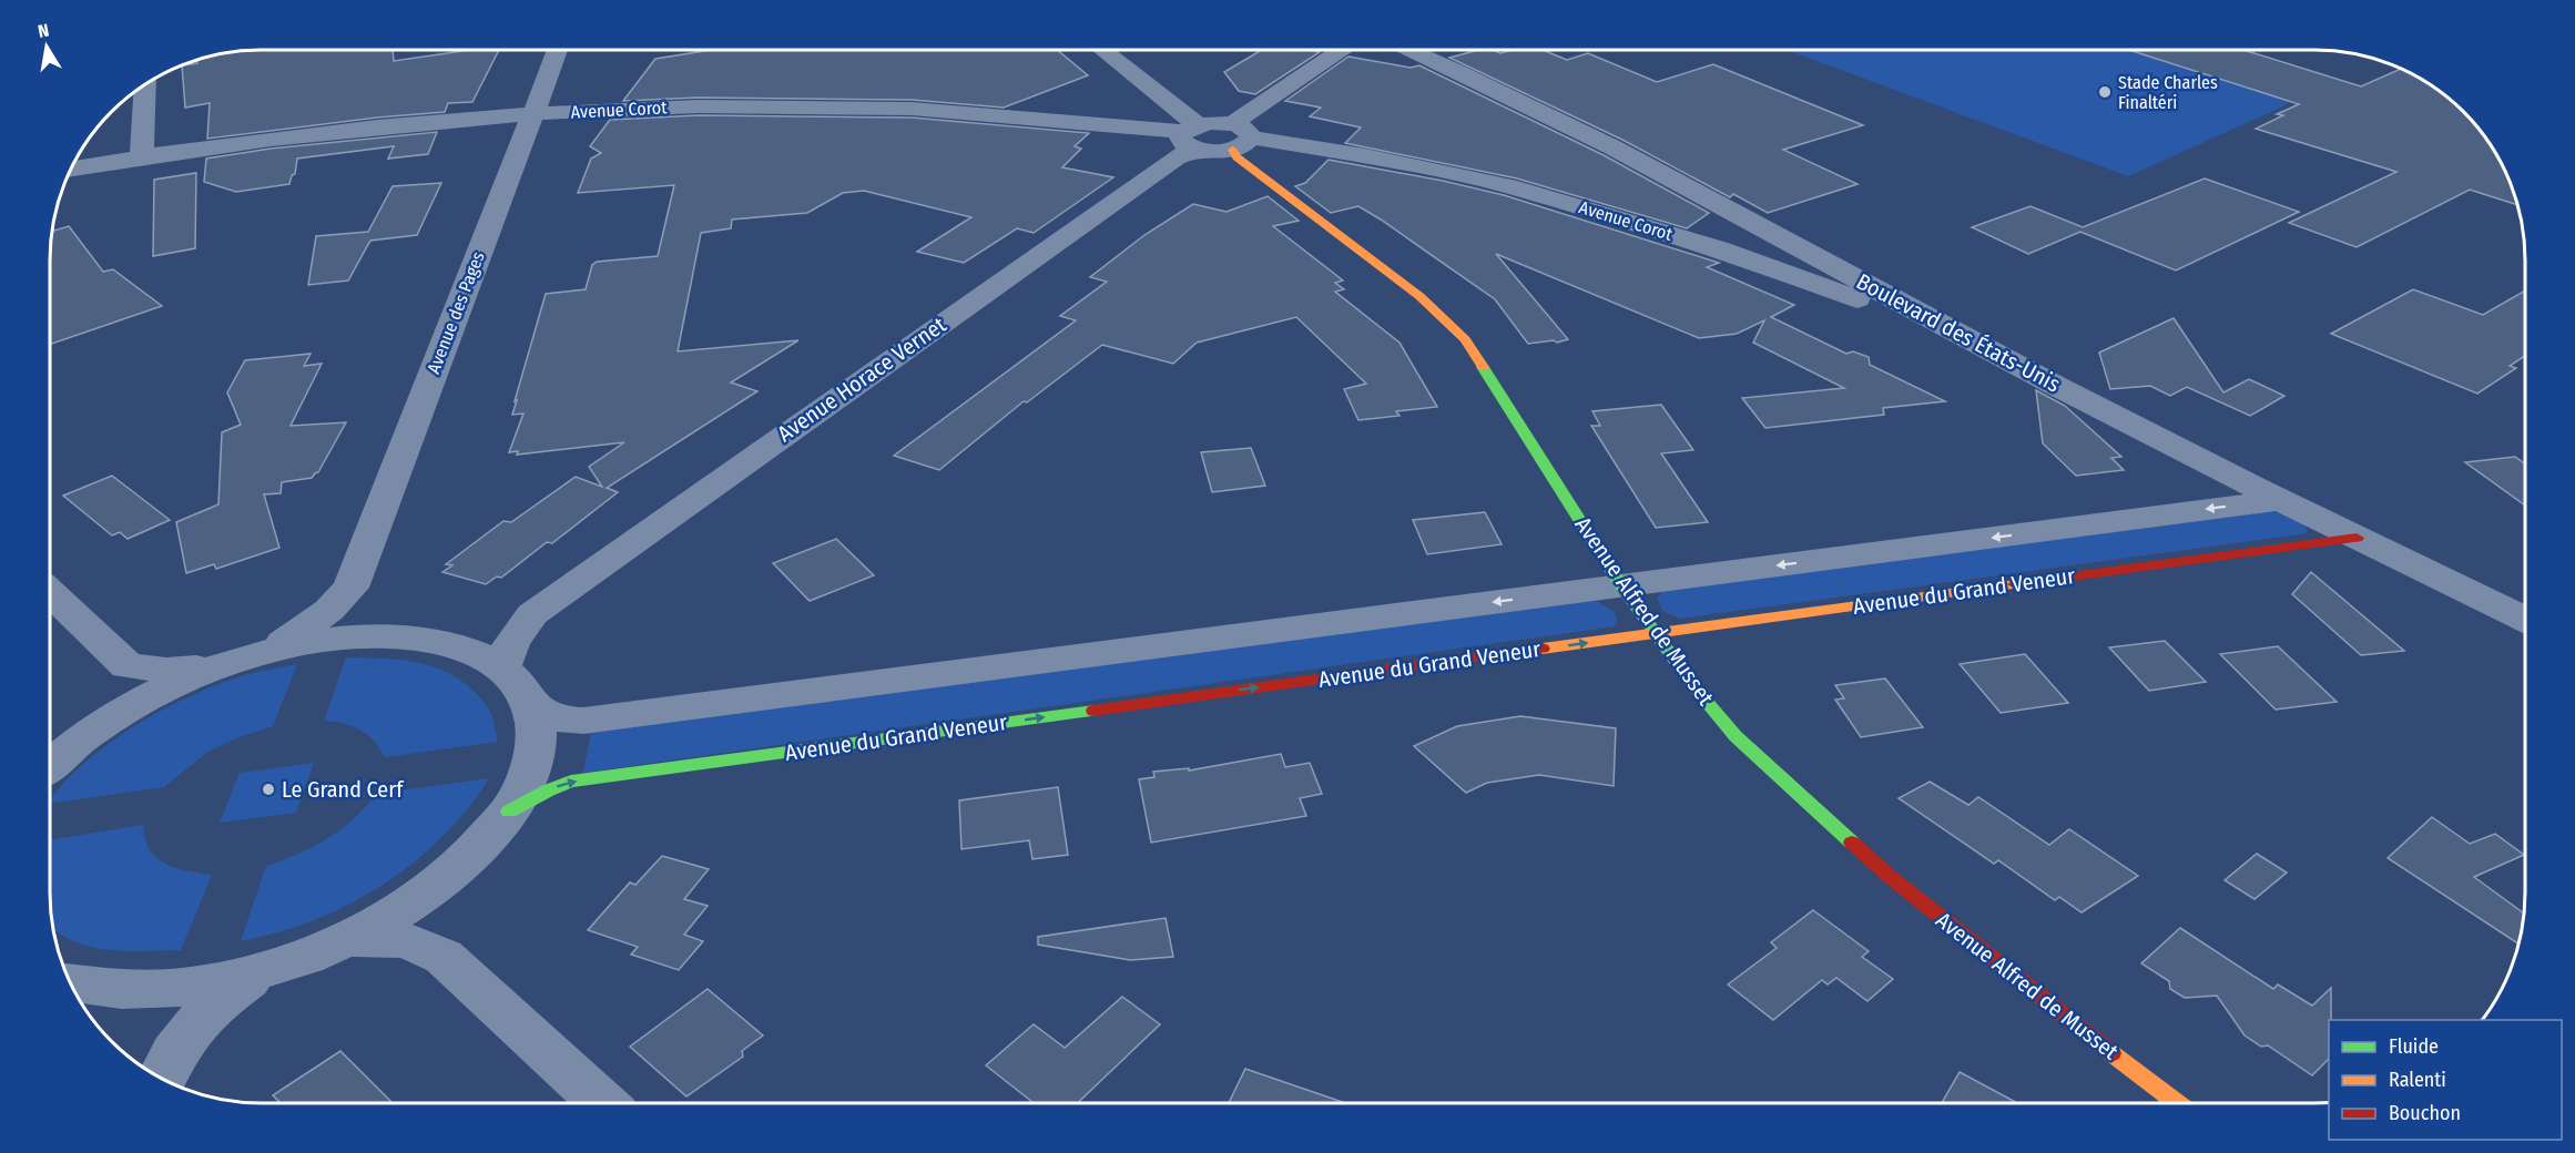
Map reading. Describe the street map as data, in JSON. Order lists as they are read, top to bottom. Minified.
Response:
{"streets":{"street":["Avenue Corot","Avenue des Pages","Boulevard des États-Unis","Avenue Horace Vernet","Avenue du Grand Veneur","Avenue Alfred de Musset"]},"crossings":[["Avenue Corot","Avenue des Pages"],["Avenue Corot","Boulevard des États-Unis"],["Avenue Corot","Avenue Horace Vernet"],["Avenue Corot","Avenue Alfred de Musset"],["Boulevard des États-Unis","Avenue du Grand Veneur"],["Avenue du Grand Veneur","Avenue Alfred de Musset"]],"places":["Stade Charles Finaltéri","Le Grand Cerf"],"legend":["Fluide","Ralenti","Bouchon"],"north":"top"}
